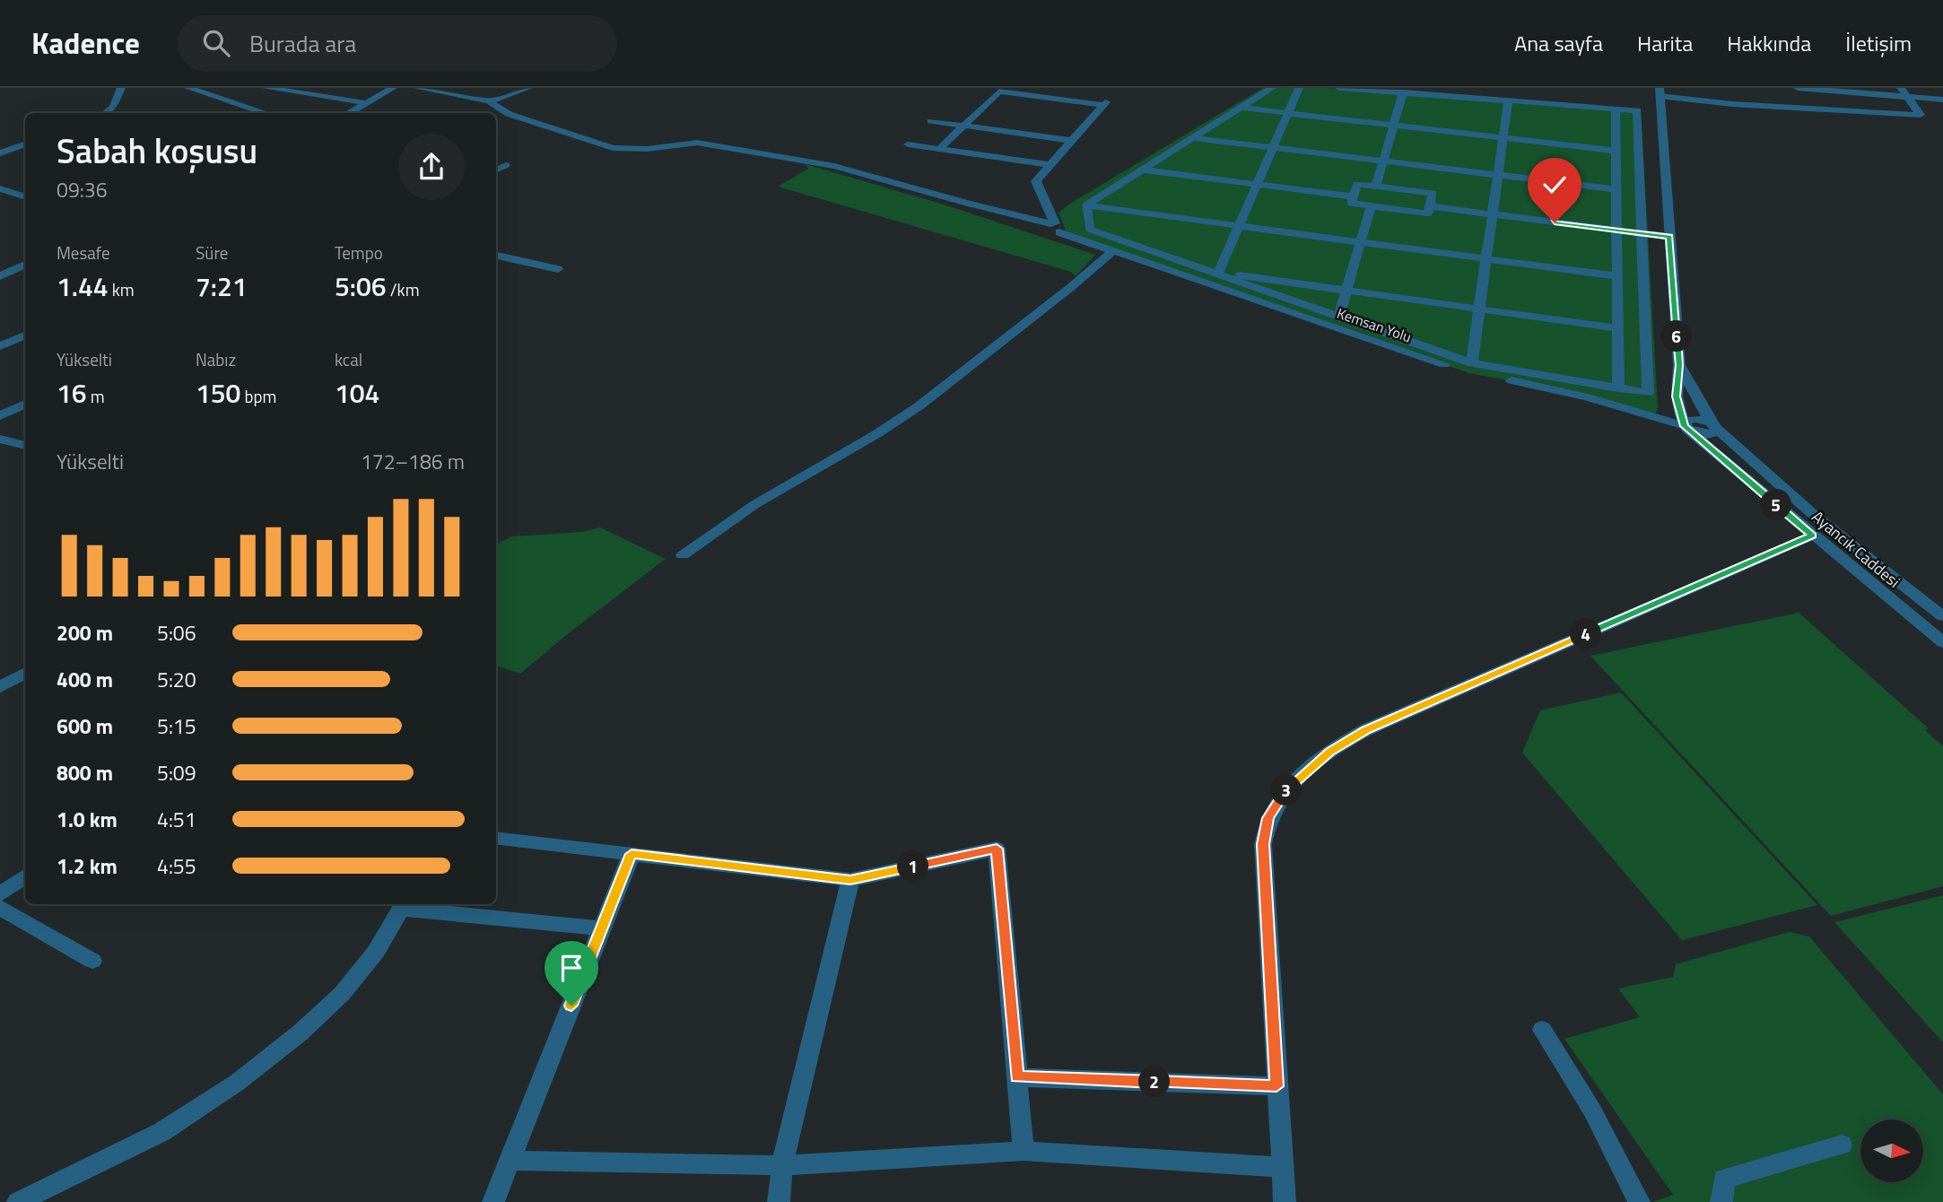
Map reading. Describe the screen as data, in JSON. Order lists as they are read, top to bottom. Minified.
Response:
{"streets":{"street":["Kemsan Yolu","Ayancık Caddesi"]},"crossings":[["Kemsan Yolu","Ayancık Caddesi"]],"north":"right","page":{"header":"Kadence","search":"Burada ara","nav":["Ana sayfa","Harita","Hakkında","İletişim"],"heading":["Sabah koşusu","09:36"],"stats":[["Mesafe","1.44 km"],["Süre","7:21"],["Tempo","5:06 /km"],["Yükselti","16 m"],["Nabız","150 bpm"],["kcal","104"]],"pins":["6","5","4","3","1","2"],"chart":["Yükselti","172–186 m"],"list":[{"name":"200 m","note":"5:06"},{"name":"400 m","note":"5:20"},{"name":"600 m","note":"5:15"},{"name":"800 m","note":"5:09"},{"name":"1.0 km","note":"4:51"},{"name":"1.2 km","note":"4:55"}]}}
